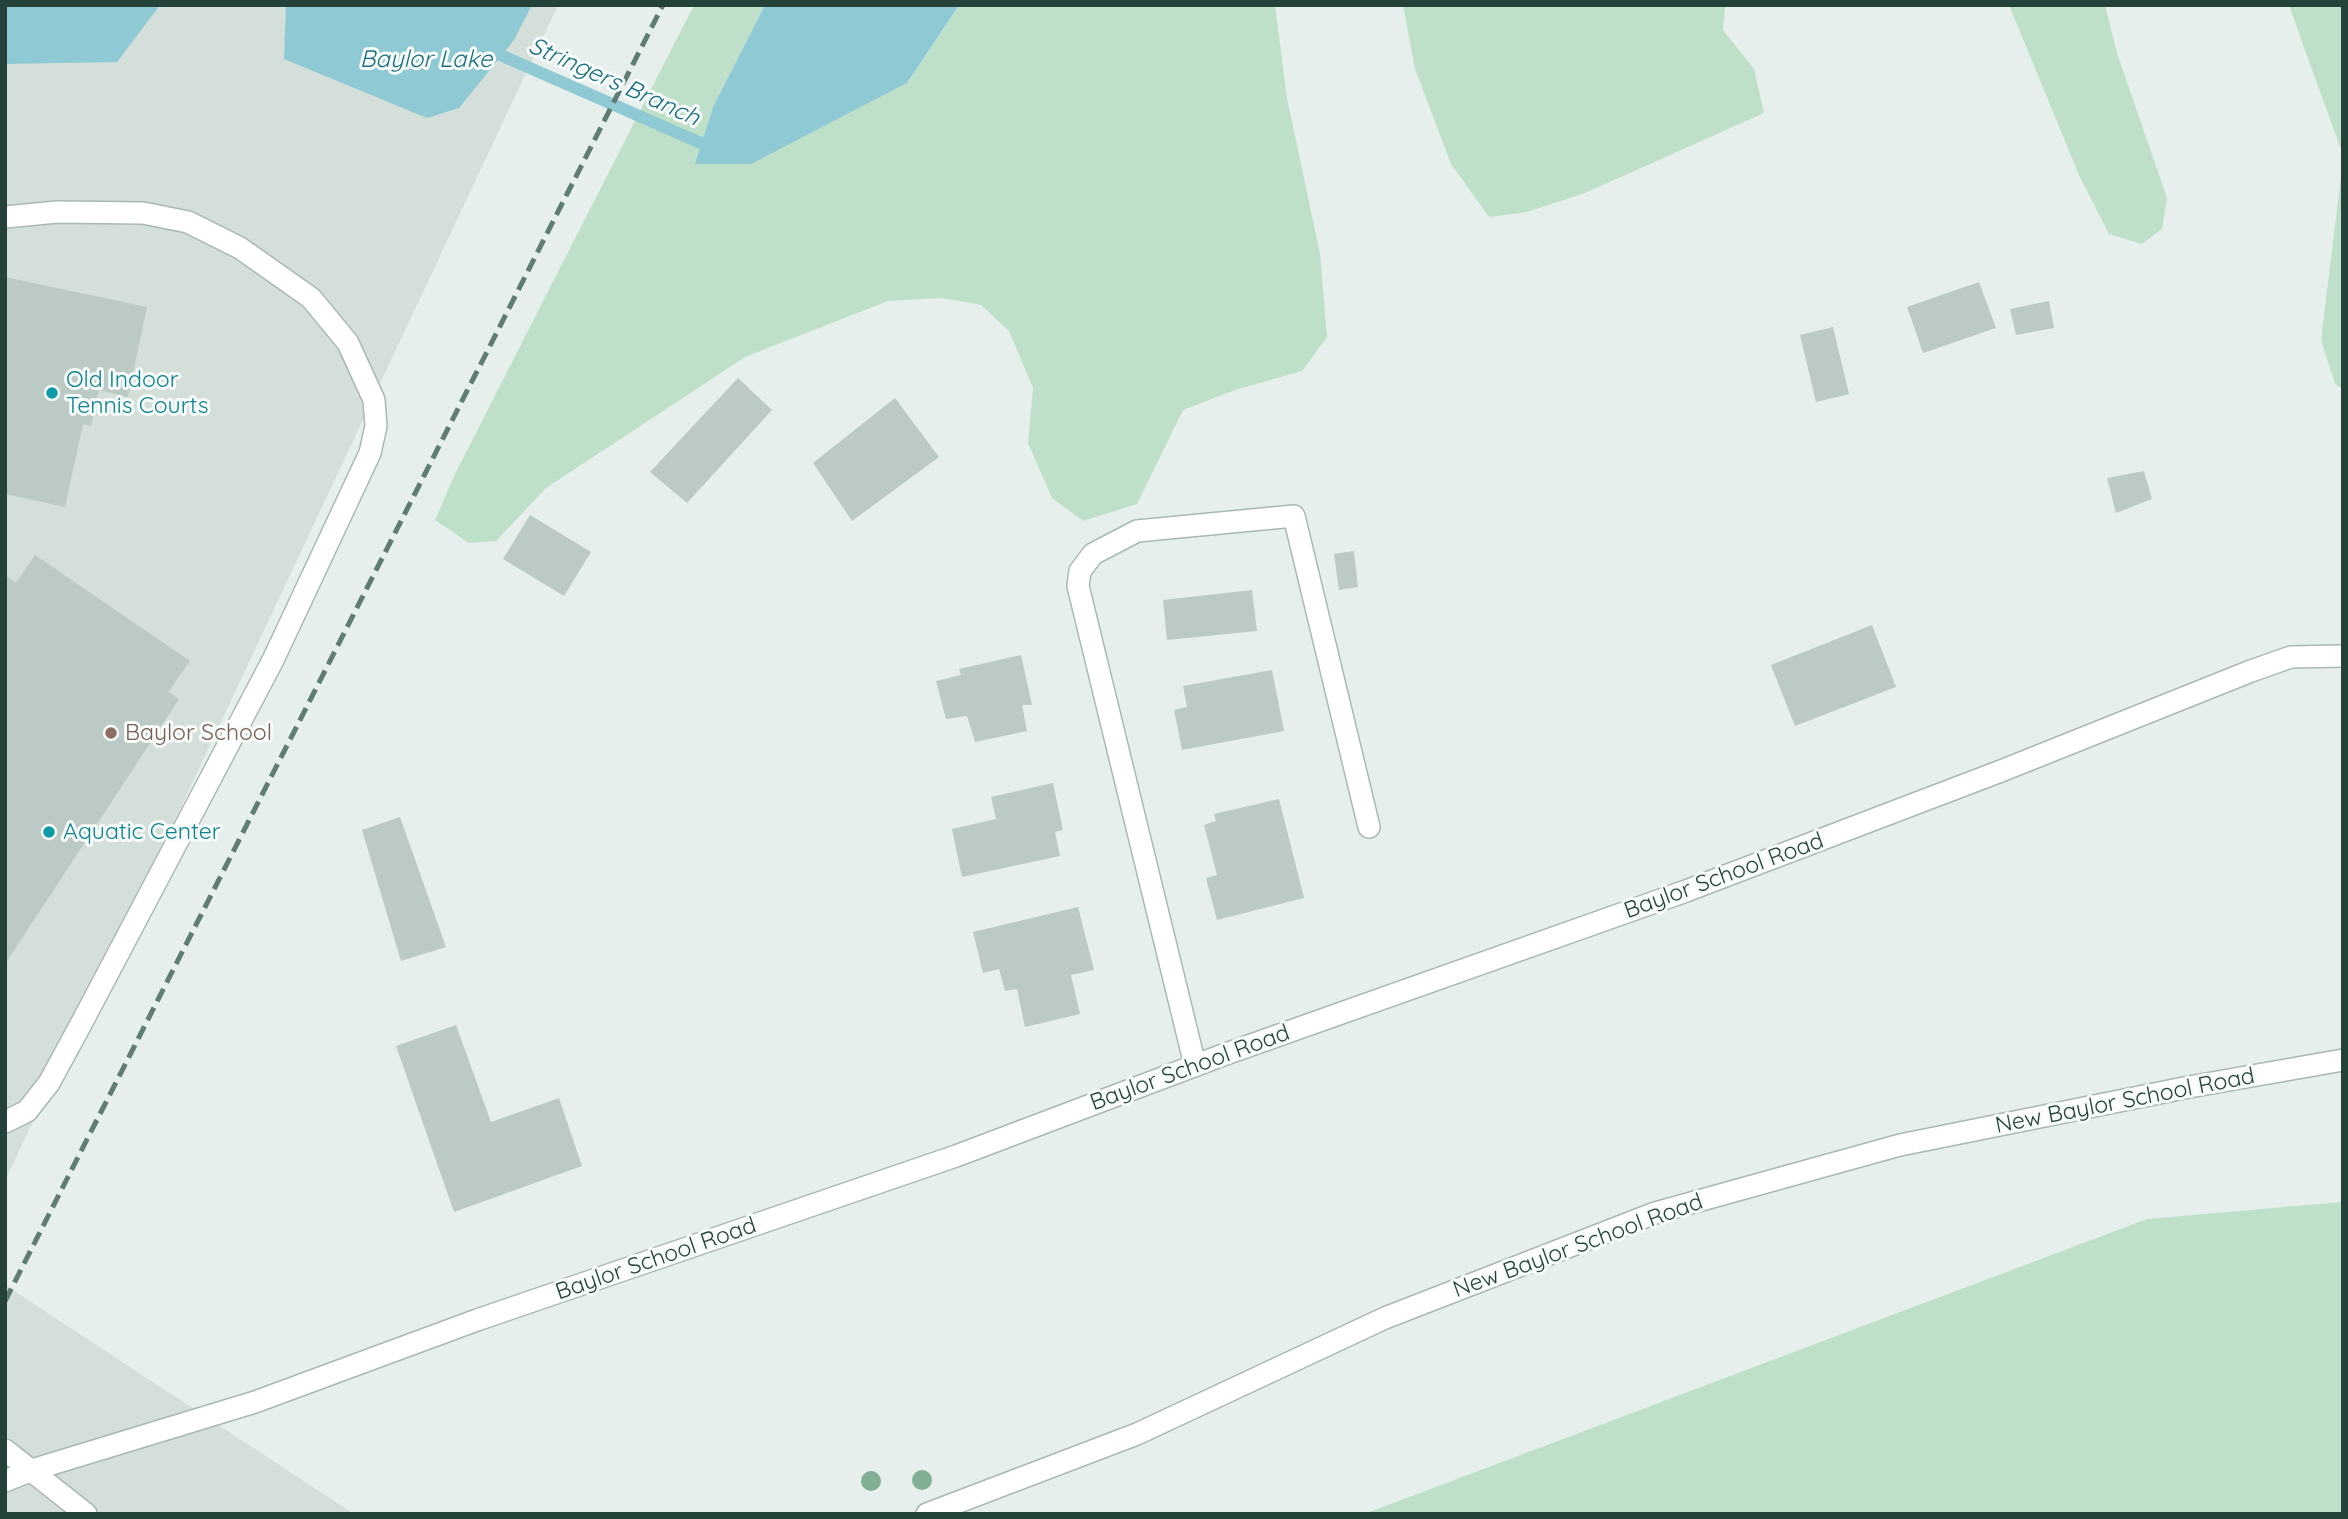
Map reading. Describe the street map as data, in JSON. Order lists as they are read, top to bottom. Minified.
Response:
{"streets":{"street":["Baylor School Road","New Baylor School Road"]},"water":["Baylor Lake","Stringers Branch"],"places":["Old Indoor Tennis Courts","Baylor School","Aquatic Center"]}
